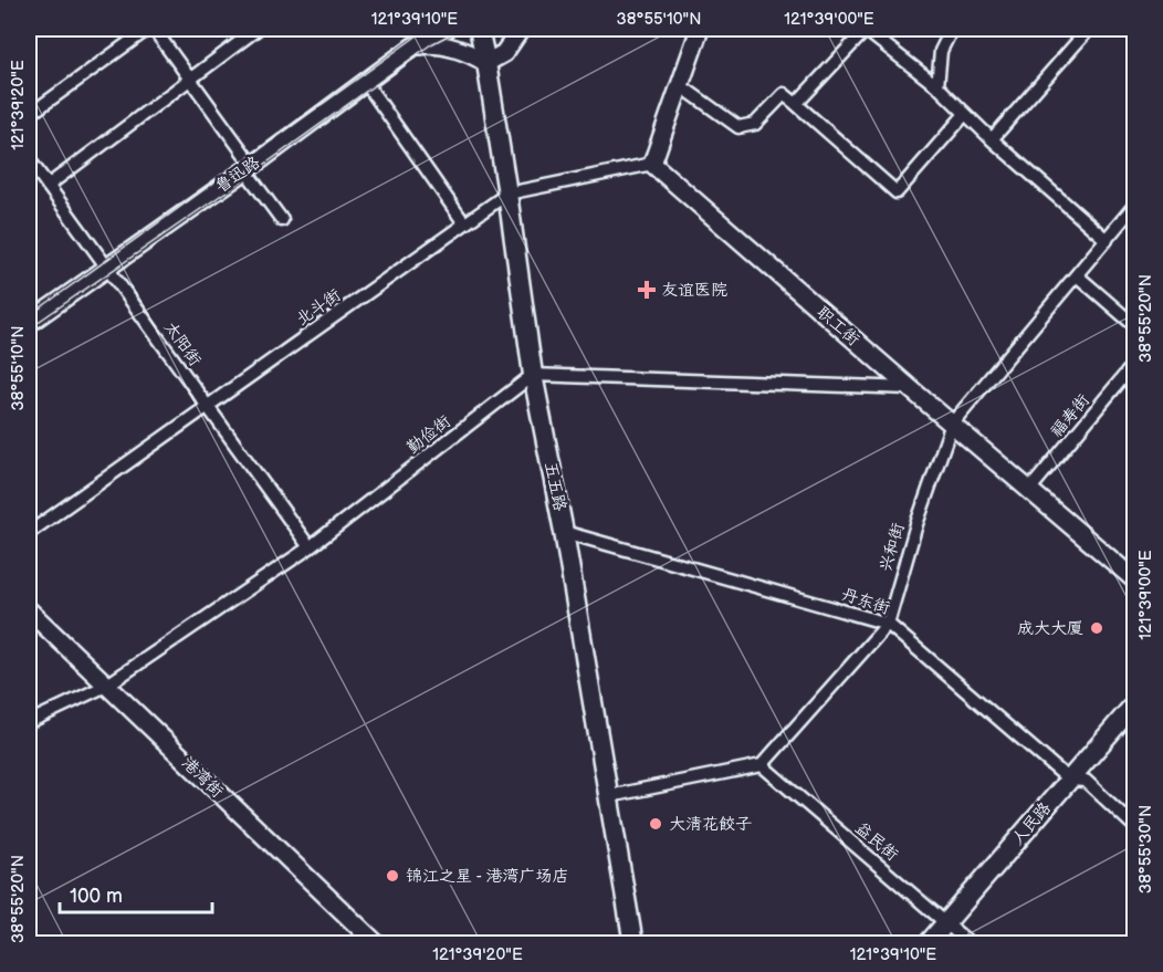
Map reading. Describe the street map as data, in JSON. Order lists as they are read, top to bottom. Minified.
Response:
{"streets":{"main road":["鲁迅路","职工街","五五路","港湾街","人民路"],"street":["北斗街","太阳街","福寿街","勤俭街","兴和街","丹东街","益民街"]},"crossings":[["鲁迅路","太阳街"],["北斗街","职工街"],["北斗街","太阳街"],["北斗街","五五路"],["职工街","福寿街"],["职工街","兴和街"],["太阳街","勤俭街"],["勤俭街","五五路"],["勤俭街","港湾街"],["五五路","丹东街"],["兴和街","丹东街"],["兴和街","益民街"],["丹东街","人民路"],["人民路","益民街"]],"places":{"health":["友谊医院"],"other":["成大大厦","大清花餃子","锦江之星 - 港湾广场店"]},"scale_bar":"100 m","coordinates":["121°39'10\"E","38°55'10\"N","121°39'00\"E","121°39'20\"E","38°55'20\"N","38°55'30\"N"]}
